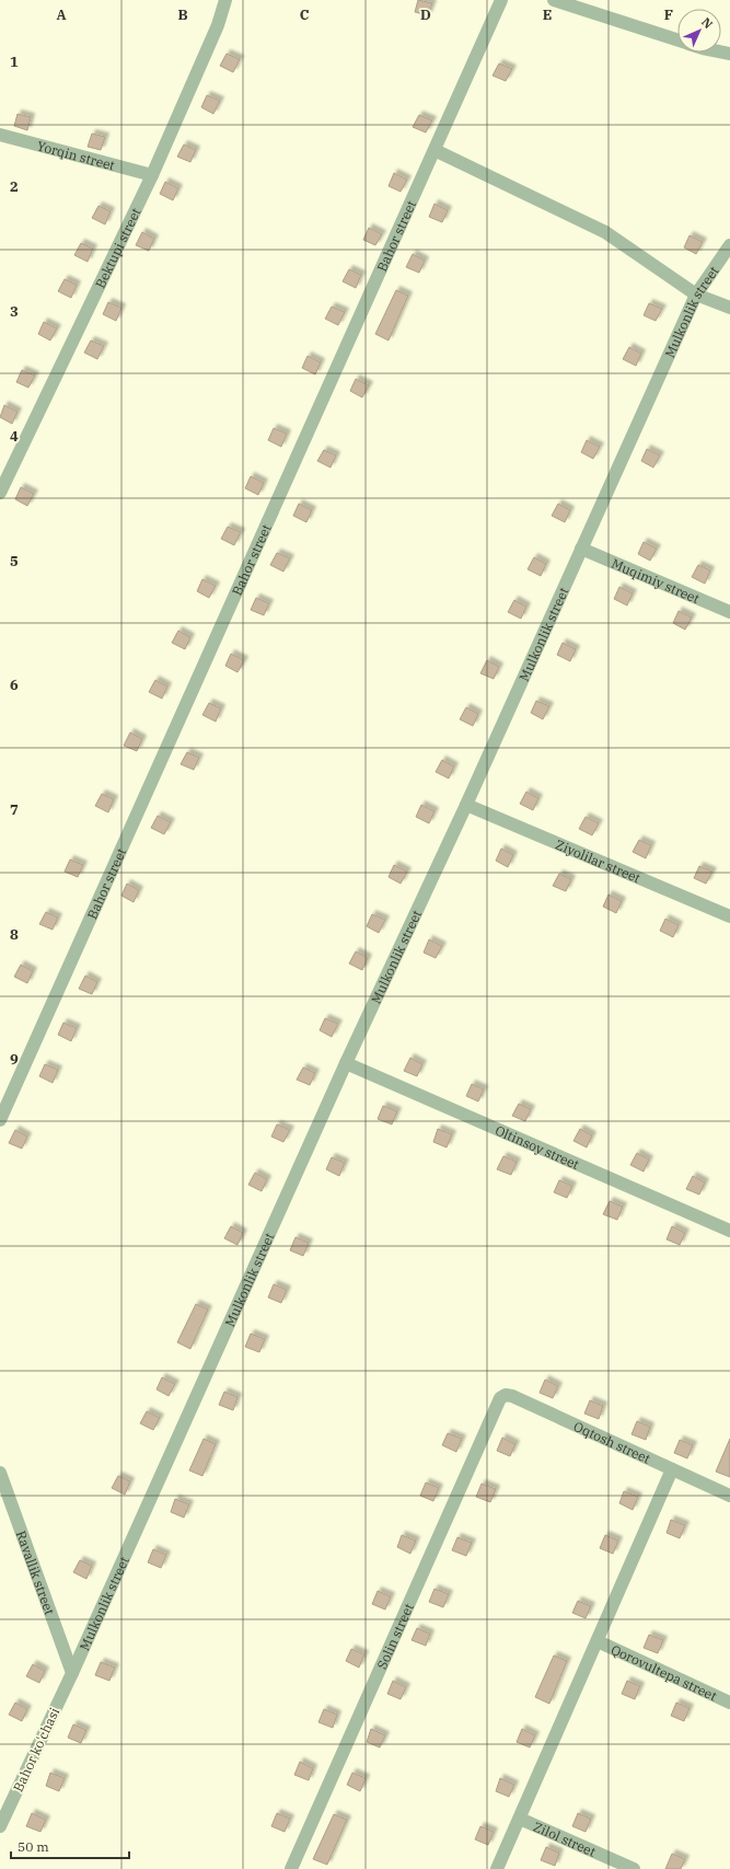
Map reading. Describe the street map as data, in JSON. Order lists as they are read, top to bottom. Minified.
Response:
{"streets":{"street":["Yorqin street","Bahor street","Bektupi street","Mulkonlik street","Muqimiy street","Ziyolilar street","Oltinsoy street","Oqtosh street","Ravallik street","Solin street","Qorovultepa street","Bahor ko'chasi","Zilol street"]},"crossings":[["Yorqin street","Bektupi street"],["Mulkonlik street","Muqimiy street"],["Mulkonlik street","Ziyolilar street"],["Mulkonlik street","Oltinsoy street"],["Mulkonlik street","Ravallik street"],["Mulkonlik street","Bahor ko'chasi"],["Oqtosh street","Solin street"],["Ravallik street","Bahor ko'chasi"]],"scale_bar":"50 m","north":"top right","grid":{"columns":["A","B","C","D","E","F"],"rows":["1","2","3","4","5","6","7","8","9"]}}
